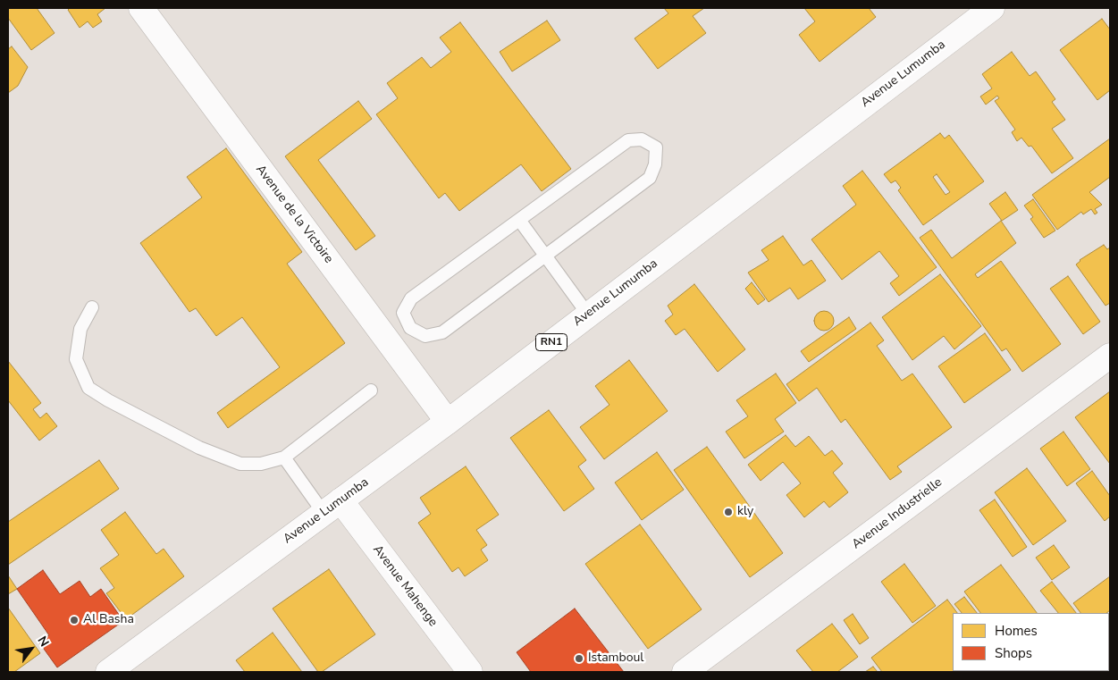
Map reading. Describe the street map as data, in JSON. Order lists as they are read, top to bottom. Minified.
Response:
{"streets":{"main road":["Avenue Lumumba","Avenue de la Victoire","RN1","Avenue Industrielle","Avenue Mahenge"]},"crossings":[["Avenue Lumumba","Avenue de la Victoire"],["Avenue Lumumba","Avenue Mahenge"]],"places":["kly","Al Basha","Istamboul"],"legend":["Homes","Shops"],"north":"top right"}
